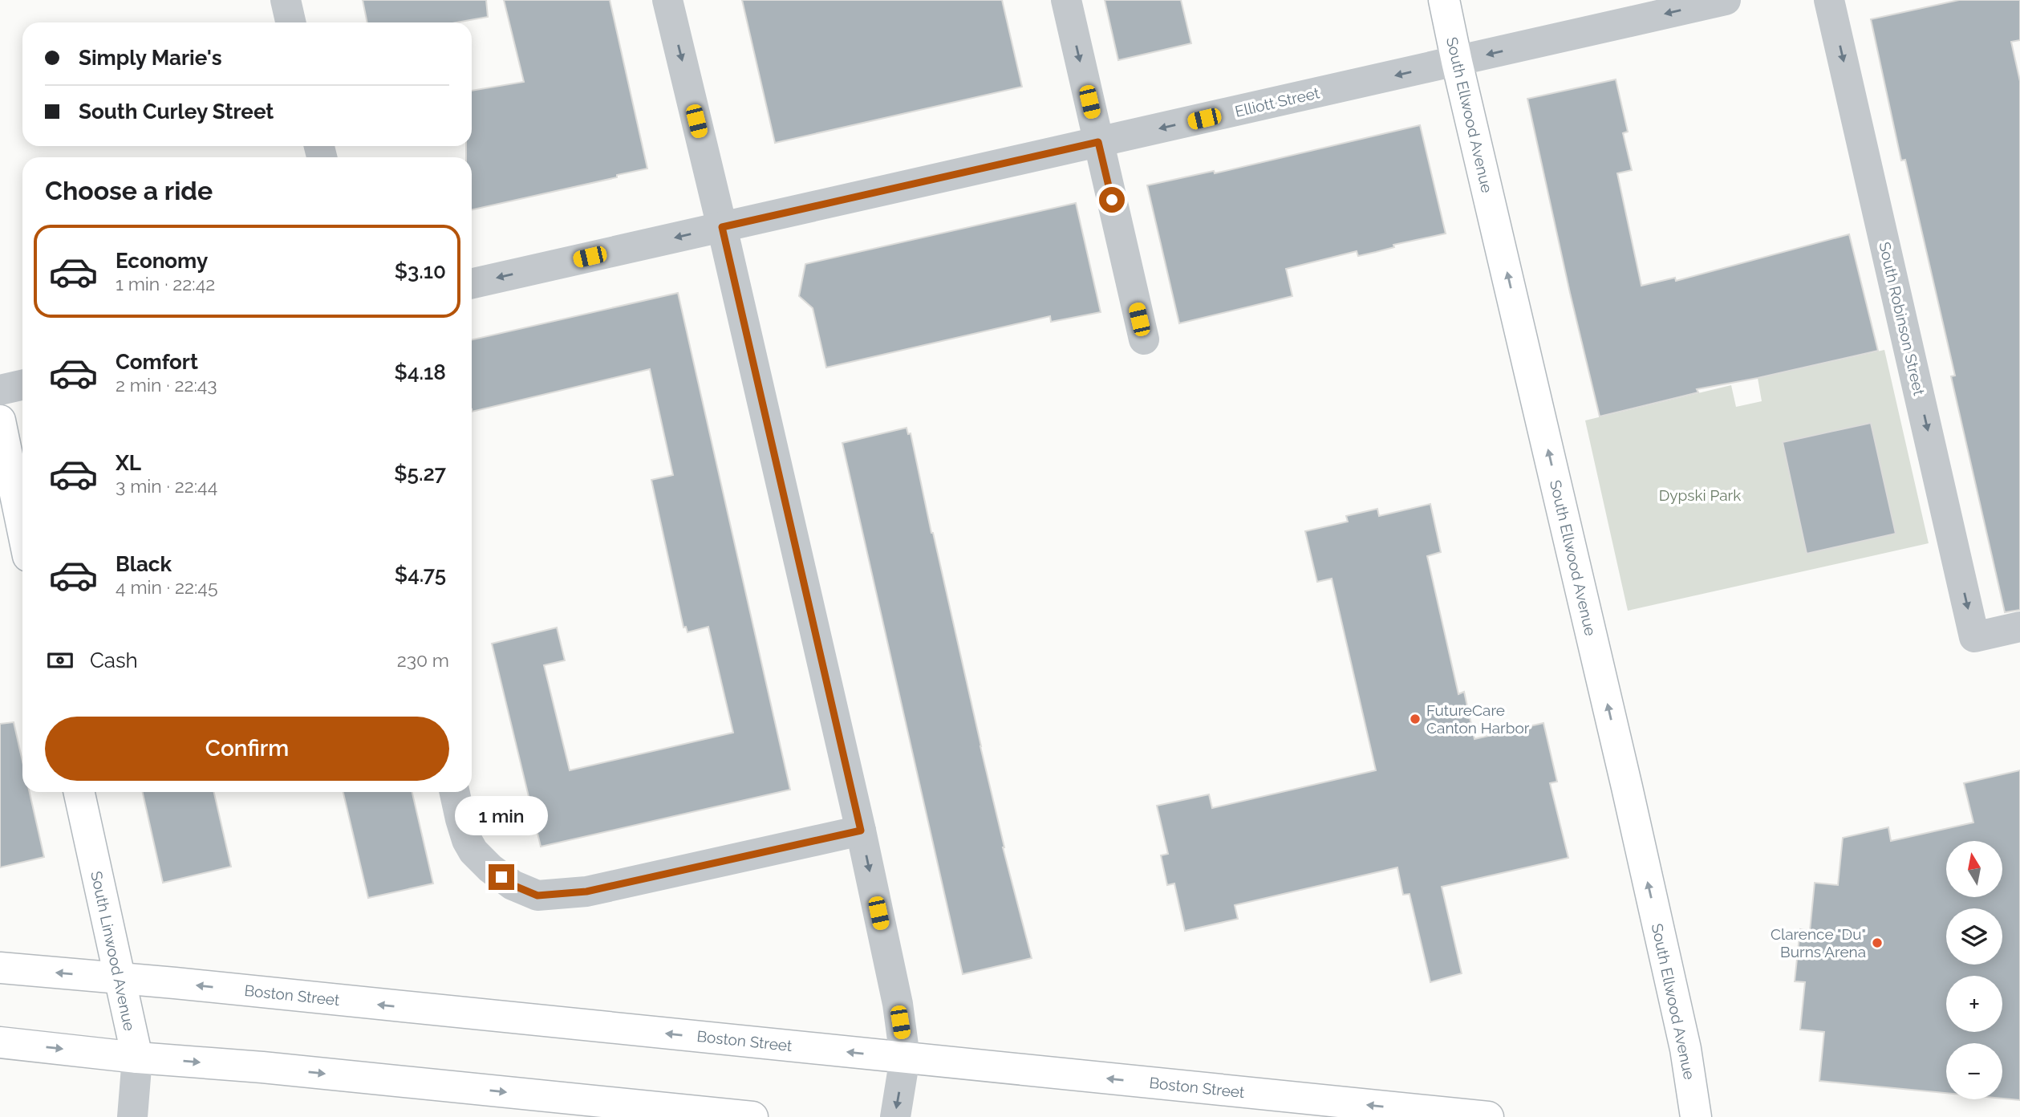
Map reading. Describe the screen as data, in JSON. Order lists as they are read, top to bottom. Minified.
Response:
{"streets":{"main road":["South Ellwood Avenue","South Linwood Avenue","Boston Street"],"street":["Elliott Street","South Robinson Street"]},"crossings":[["Elliott Street","South Ellwood Avenue"],["South Linwood Avenue","Boston Street"]],"one_way":["Elliott Street","South Ellwood Avenue","South Robinson Street"],"parks":["Dypski Park"],"places":["FutureCare Canton Harbor","Clarence \"Du\" Burns Arena"],"north":"top","page":{"banner":["Simply Marie's","South Curley Street"],"heading":"Choose a ride","list":[{"name":"Economy","note":"1 min · 22:42","value":"$3.10"},{"name":"Comfort","note":"2 min · 22:43","value":"$4.18"},{"name":"XL","note":"3 min · 22:44","value":"$5.27"},{"name":"Black","note":"4 min · 22:45","value":"$4.75"}],"pay":["Cash","230 m"],"buttons":"Confirm","bubble":"1 min","map_buttons":["+","−"]}}
